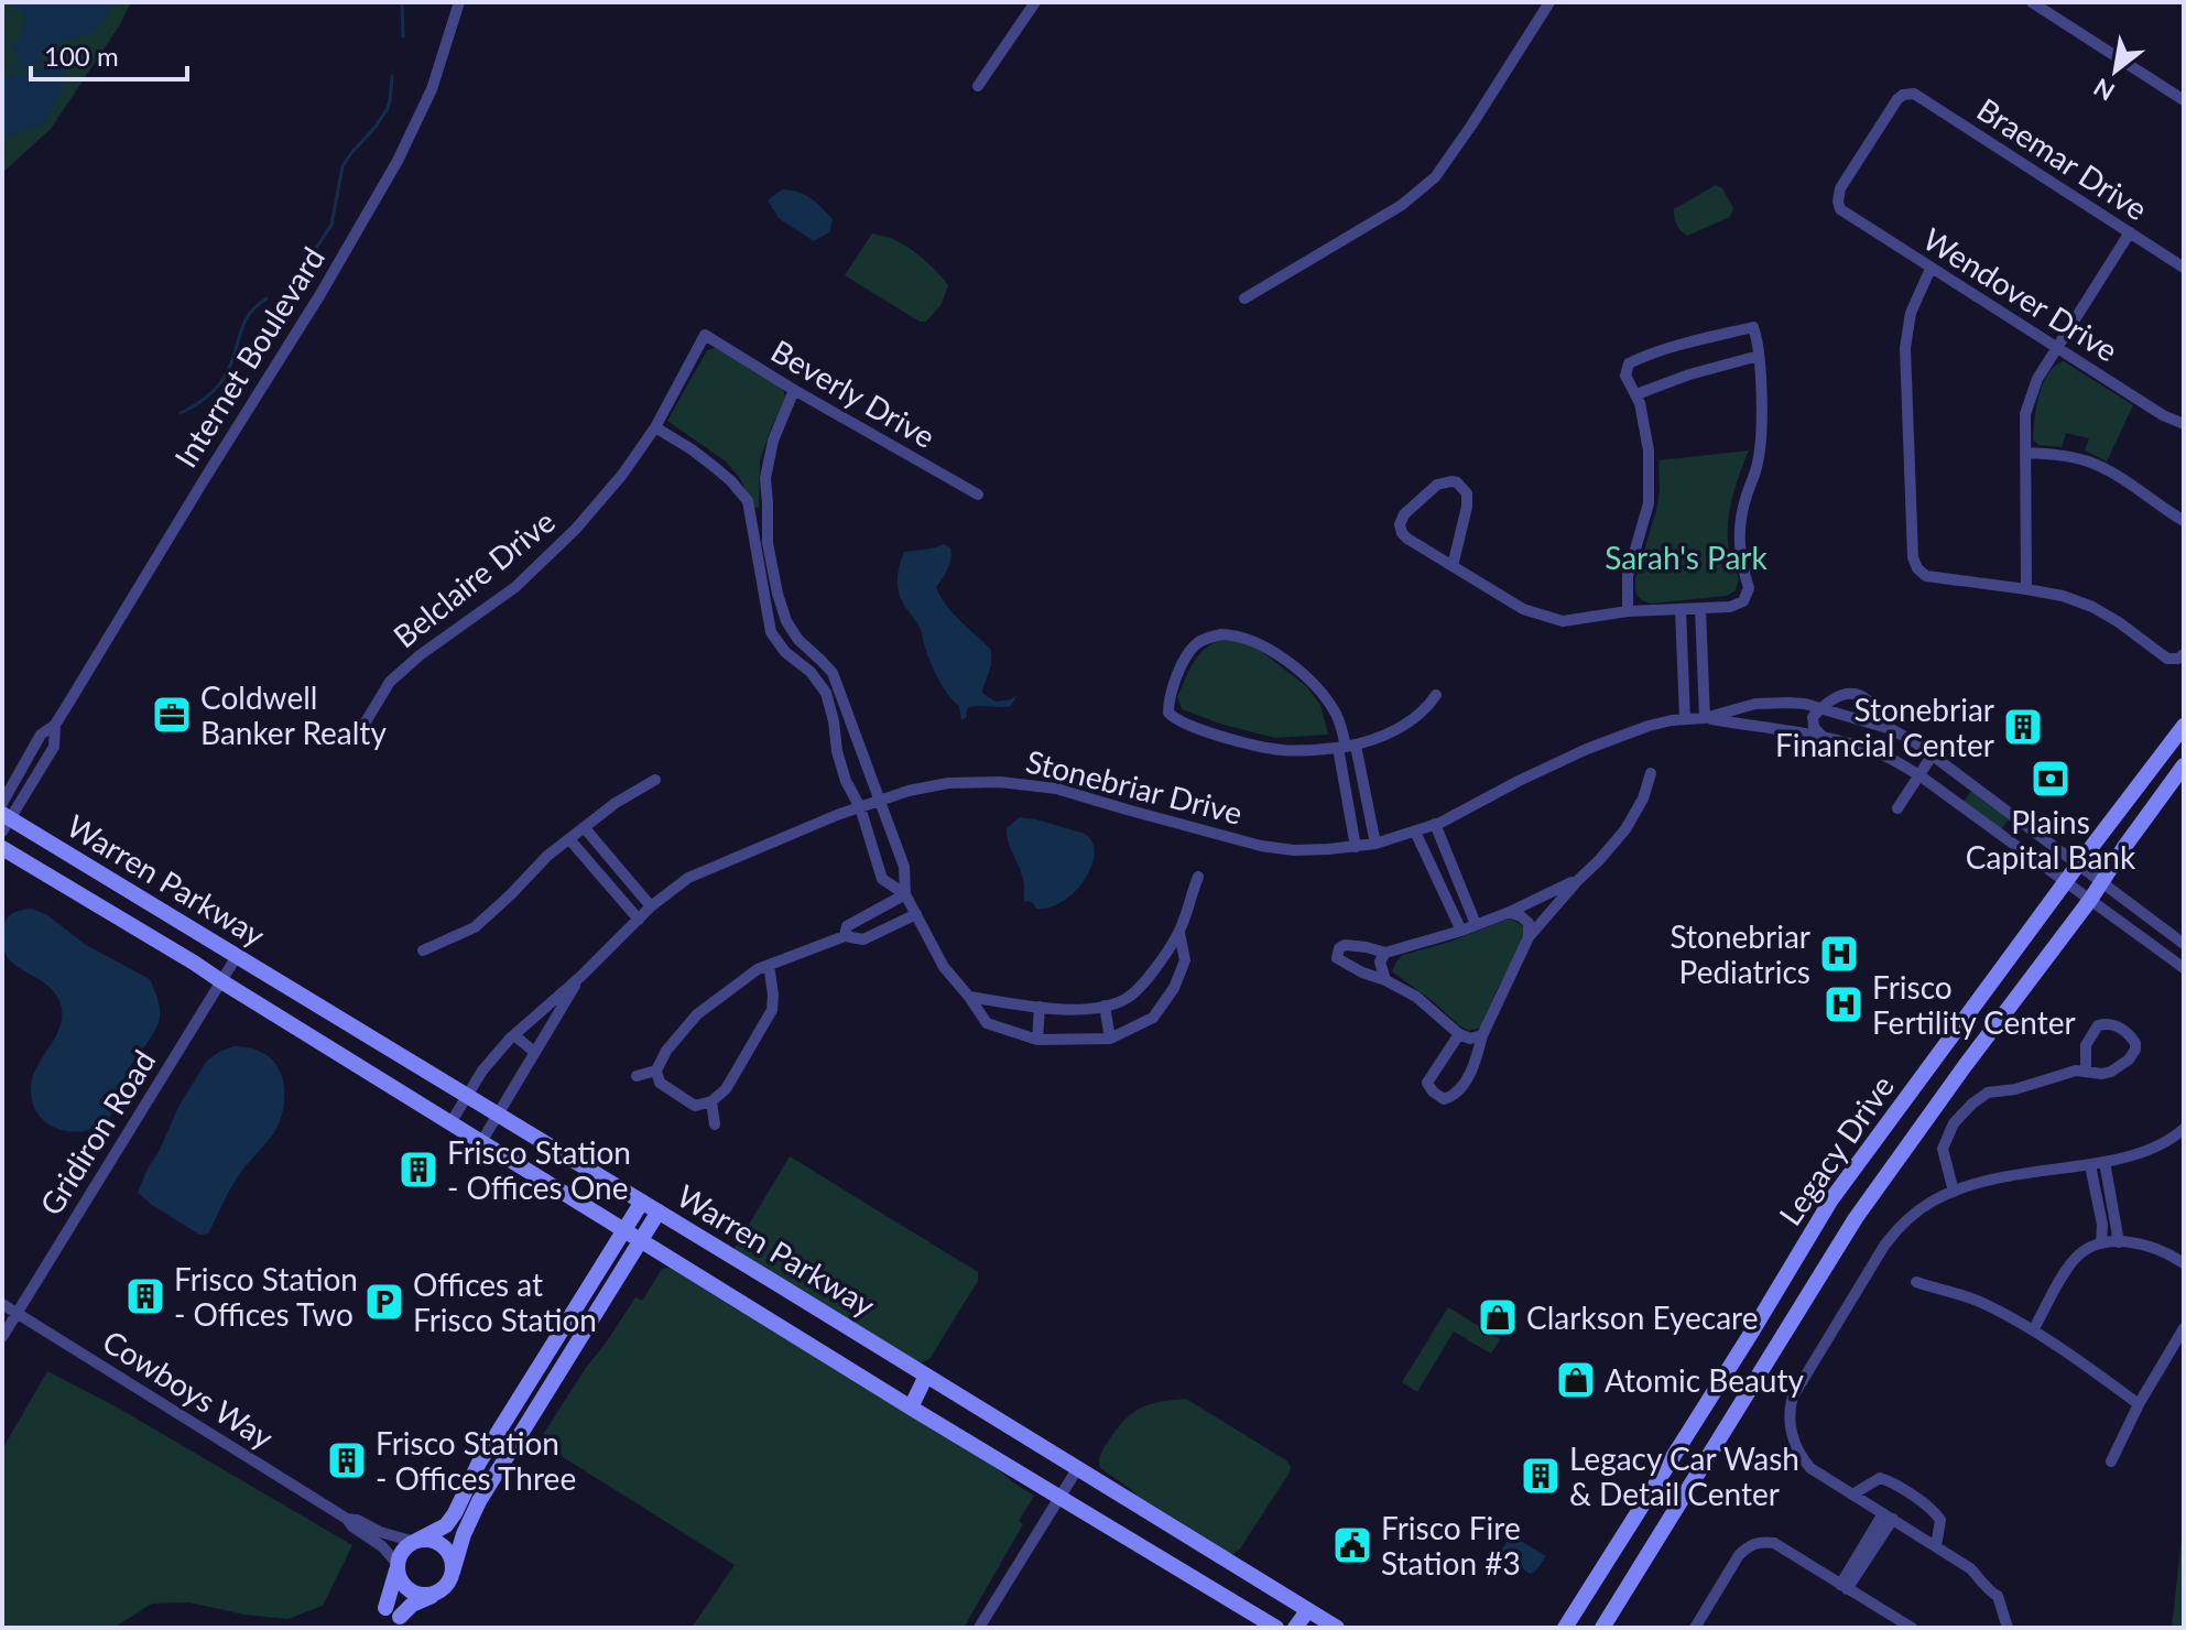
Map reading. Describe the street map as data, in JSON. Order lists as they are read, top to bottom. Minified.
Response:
{"streets":{"main road":["Warren Parkway","Legacy Drive"],"street":["Braemar Drive","Wendover Drive","Internet Boulevard","Beverly Drive","Belclaire Drive","Stonebriar Drive","Gridiron Road","Cowboys Way"]},"crossings":[["Braemar Drive","Wendover Drive"],["Internet Boulevard","Warren Parkway"],["Beverly Drive","Belclaire Drive"],["Stonebriar Drive","Warren Parkway"],["Stonebriar Drive","Legacy Drive"],["Warren Parkway","Gridiron Road"],["Gridiron Road","Cowboys Way"]],"parks":["Sarah's Park"],"places":{"office":["Coldwell Banker Realty"],"building":["Stonebriar Financial Center","Frisco Station - Offices One","Frisco Station - Offices Two","Frisco Station - Offices Three","Legacy Car Wash & Detail Center"],"bank":["Plains Capital Bank"],"hospital":["Stonebriar Pediatrics","Frisco Fertility Center"],"parking":["Offices at Frisco Station"],"shop":["Clarkson Eyecare","Atomic Beauty"],"public building":["Frisco Fire Station #3"]},"scale_bar":"100 m","north":"bottom left"}
